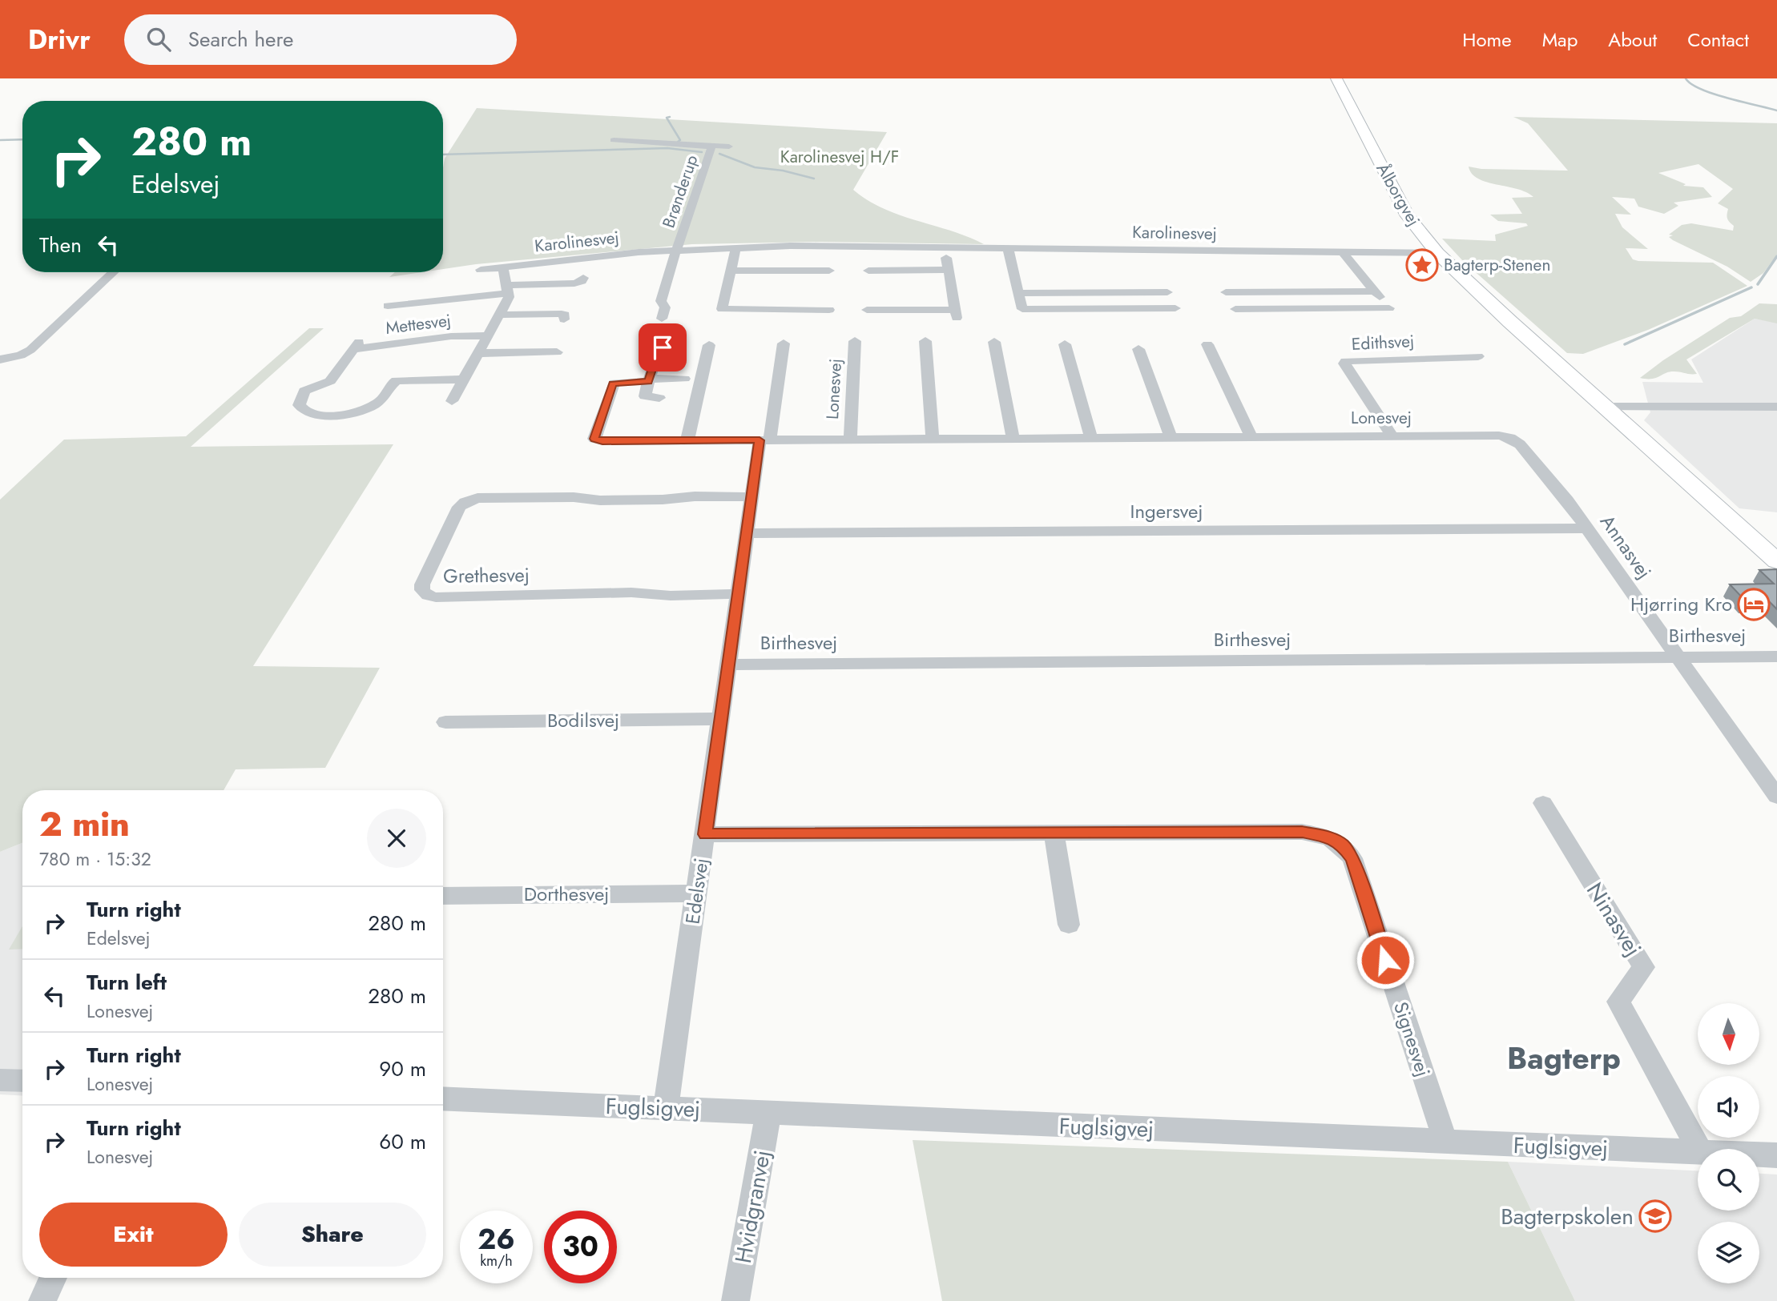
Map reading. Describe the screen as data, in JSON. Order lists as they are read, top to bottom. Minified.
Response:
{"streets":{"main road":["Ålborgvej"],"street":["Brønderup","Karolinesvej","Mettesvej","Edithsvej","Lonesvej","Ingersvej","Annasvej","Grethesvej","Birthesvej","Bodilsvej","Edelsvej","Dorthesvej","Ninasvej","Signesvej","Fuglsigvej","Hvidgranvej"]},"crossings":[["Brønderup","Karolinesvej"],["Ålborgvej","Karolinesvej"],["Edithsvej","Lonesvej"],["Lonesvej","Annasvej"],["Lonesvej","Edelsvej"],["Ingersvej","Annasvej"],["Ingersvej","Edelsvej"],["Annasvej","Birthesvej"],["Grethesvej","Edelsvej"],["Birthesvej","Edelsvej"],["Bodilsvej","Edelsvej"],["Edelsvej","Dorthesvej"],["Edelsvej","Signesvej"],["Edelsvej","Fuglsigvej"],["Signesvej","Fuglsigvej"],["Fuglsigvej","Hvidgranvej"]],"districts":["Bagterp"],"parks":["Karolinesvej H/F"],"places":{"place":["Bagterp-Stenen"],"hotel":["Hjørring Kro"],"school or university":["Bagterpskolen"]},"north":"bottom","page":{"header":"Drivr","search":"Search here","nav":["Home","Map","About","Contact"],"turn":["280 m","Edelsvej"],"then":"Then","heading":["2 min","780 m · 15:32"],"list":[{"name":"Turn right","note":"Edelsvej","value":"280 m"},{"name":"Turn left","note":"Lonesvej","value":"280 m"},{"name":"Turn right","note":"Lonesvej","value":"90 m"},{"name":"Turn right","note":"Lonesvej","value":"60 m"}],"buttons":["Exit","Share"],"speed":"26 km/h","limit":"30"}}
